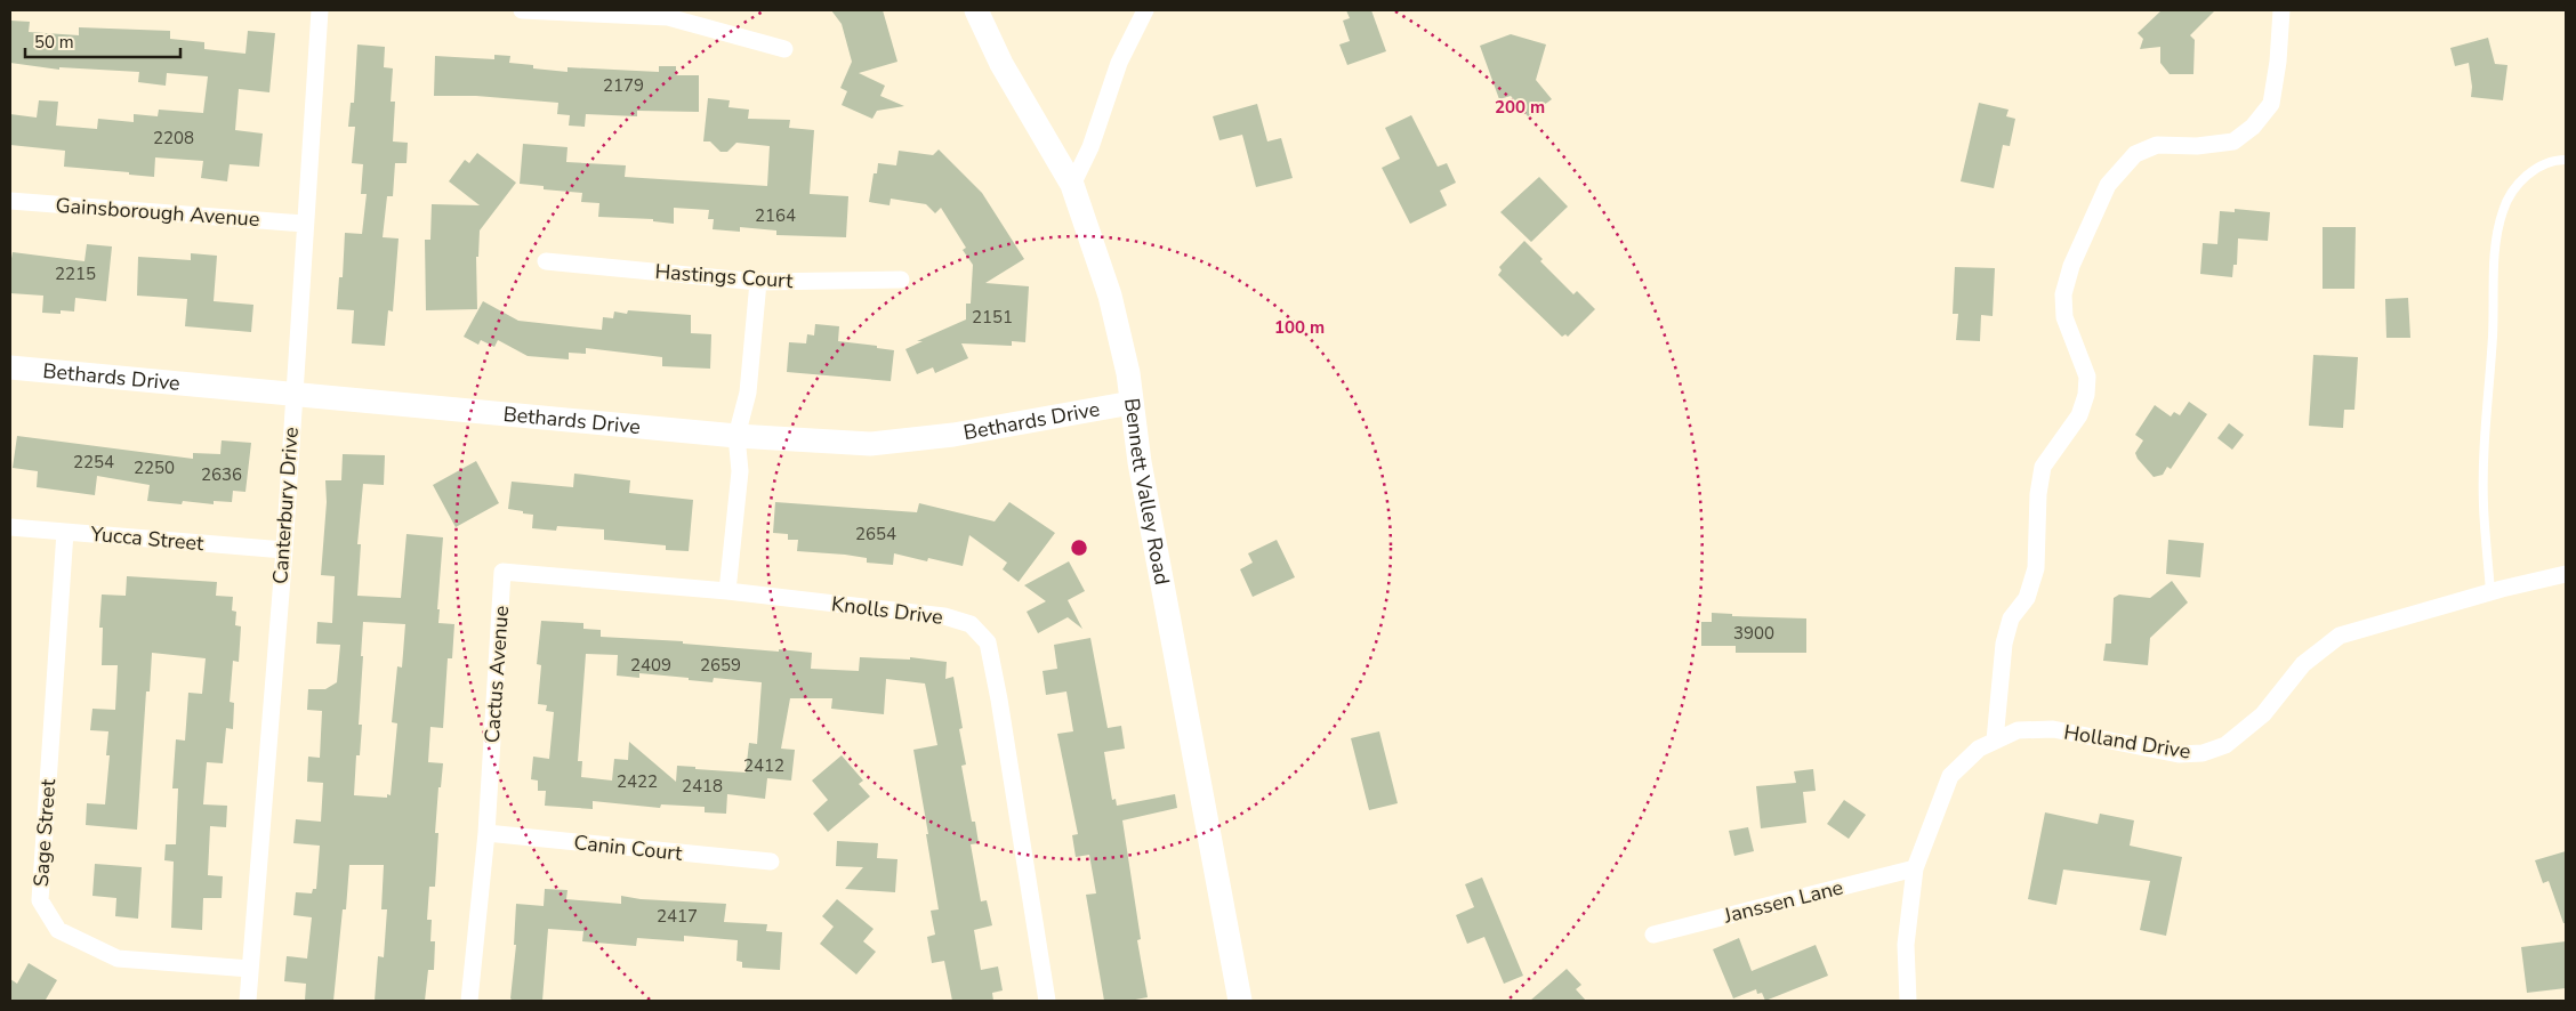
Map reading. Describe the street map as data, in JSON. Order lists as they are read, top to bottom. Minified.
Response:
{"streets":{"street":["Gainsborough Avenue","Hastings Court","Bethards Drive","Bennett Valley Road","Canterbury Drive","Yucca Street","Knolls Drive","Cactus Avenue","Holland Drive","Sage Street","Canin Court","Janssen Lane"]},"crossings":[["Gainsborough Avenue","Canterbury Drive"],["Bethards Drive","Bennett Valley Road"],["Bethards Drive","Canterbury Drive"],["Canterbury Drive","Yucca Street"],["Canterbury Drive","Sage Street"],["Yucca Street","Sage Street"],["Knolls Drive","Cactus Avenue"],["Cactus Avenue","Canin Court"],["Holland Drive","Janssen Lane"]],"house_numbers":["2179","2208","2164","2215","2151","2254","2250","2636","2654","3900","2409","2659","2412","2422","2418","2417"],"scale_bar":"50 m","rings":["200 m","100 m"]}
